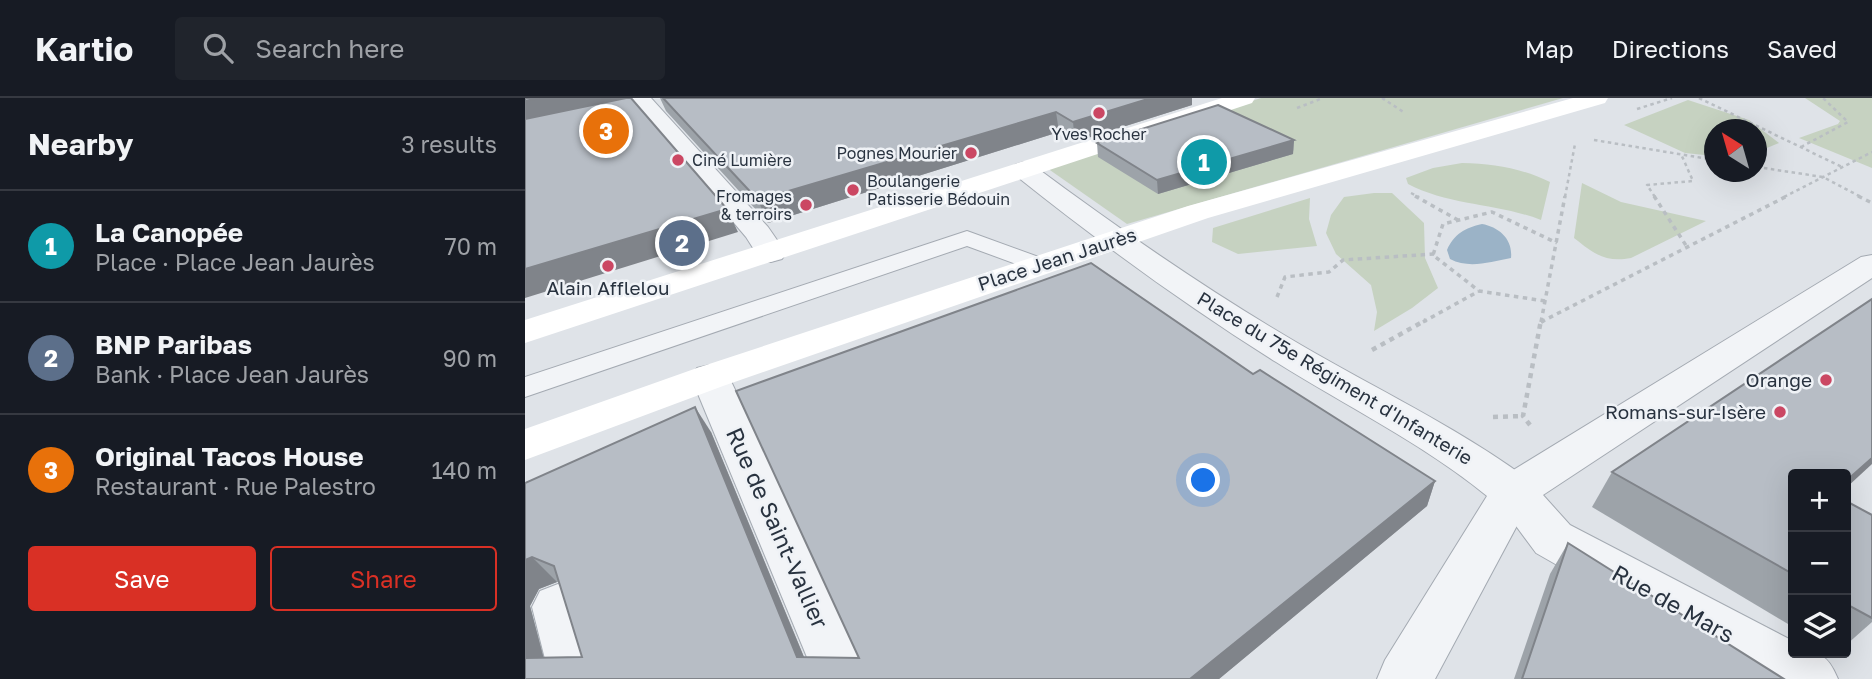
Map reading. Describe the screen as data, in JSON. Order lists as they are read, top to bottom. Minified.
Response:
{"streets":{"main road":["Place Jean Jaurès"],"street":["Place du 75e Régiment d'Infanterie","Rue de Saint-Vallier","Rue de Mars"]},"crossings":[["Place Jean Jaurès","Place du 75e Régiment d'Infanterie"],["Place Jean Jaurès","Rue de Saint-Vallier"],["Place du 75e Régiment d'Infanterie","Rue de Mars"]],"places":["Yves Rocher","Pognes Mourier","Ciné Lumière","Boulangerie Patisserie Bédouin","Fromages & terroirs","Alain Afflelou","Orange","Romans-sur-Isère"],"north":"top left","page":{"header":"Kartio","search":"Search here","nav":["Map","Directions","Saved"],"heading":["Nearby","3 results"],"pins":["3","1","2"],"list":[{"mark":"1","name":"La Canopée","note":"Place · Place Jean Jaurès","value":"70 m"},{"mark":"2","name":"BNP Paribas","note":"Bank · Place Jean Jaurès","value":"90 m"},{"mark":"3","name":"Original Tacos House","note":"Restaurant · Rue Palestro","value":"140 m"}],"map_buttons":["+","−"],"buttons":["Save","Share"]}}
